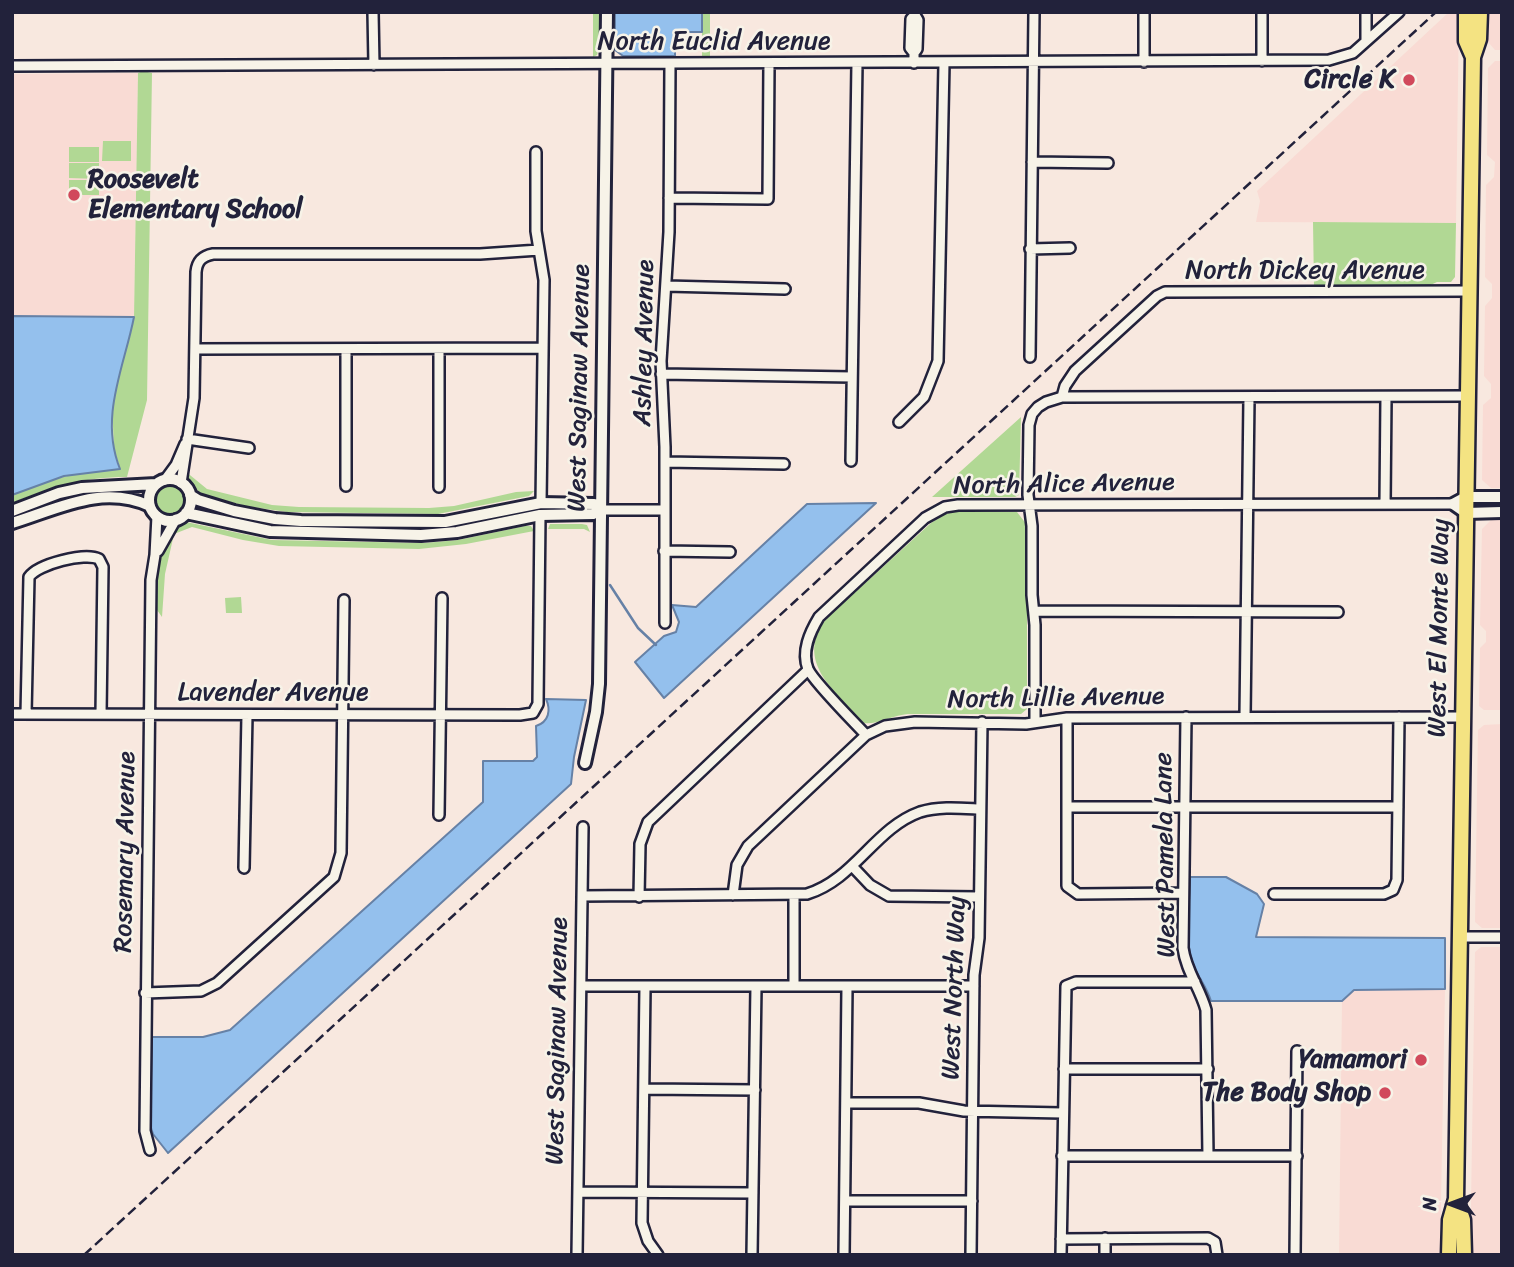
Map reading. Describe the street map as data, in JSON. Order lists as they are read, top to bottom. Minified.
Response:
{"streets":{"main road":["West El Monte Way"],"street":["North Euclid Avenue","North Dickey Avenue","Ashley Avenue","West Saginaw Avenue","North Alice Avenue","Lavender Avenue","North Lillie Avenue","Rosemary Avenue","West Pamela Lane","West North Way"]},"crossings":[["North Euclid Avenue","Ashley Avenue"],["North Euclid Avenue","West Saginaw Avenue"],["North Dickey Avenue","West El Monte Way"],["North Alice Avenue","West El Monte Way"],["West El Monte Way","North Lillie Avenue"],["Lavender Avenue","Rosemary Avenue"],["North Lillie Avenue","West Pamela Lane"],["North Lillie Avenue","West North Way"]],"places":["Circle K","Roosevelt Elementary School","Yamamori","The Body Shop"],"north":"left"}
